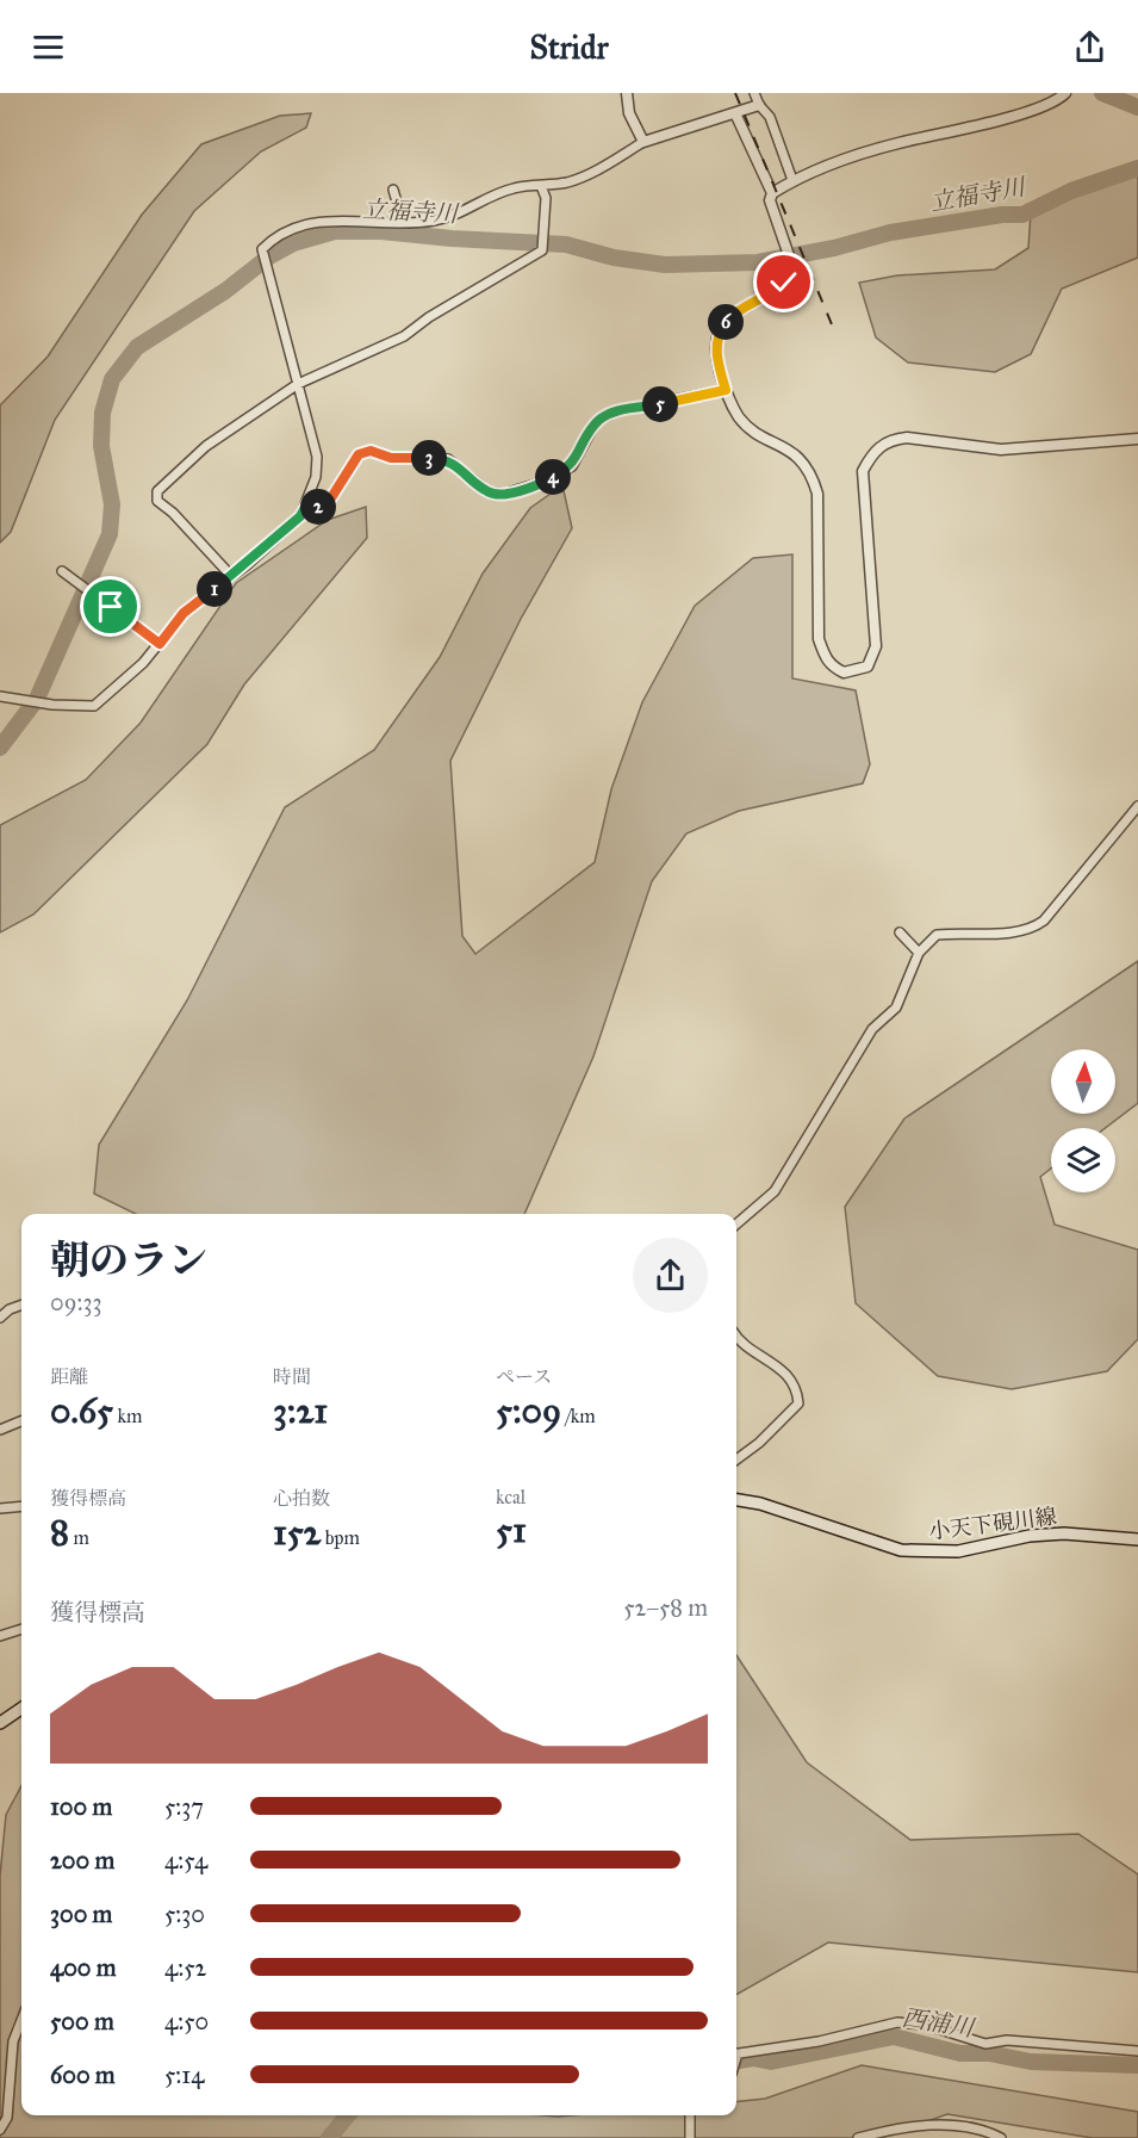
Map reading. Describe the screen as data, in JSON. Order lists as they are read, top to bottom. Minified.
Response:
{"streets":{"main road":["小天下硯川線"]},"water":["立福寺川","西浦川"],"north":"top","page":{"header":"Stridr","pins":["6","5","3","4","2","1"],"heading":["朝のラン","09:33"],"stats":[["距離","0.65 km"],["時間","3:21"],["ペース","5:09 /km"],["獲得標高","8 m"],["心拍数","152 bpm"],["kcal","51"]],"chart":["獲得標高","52–58 m"],"list":[{"name":"100 m","note":"5:37"},{"name":"200 m","note":"4:54"},{"name":"300 m","note":"5:30"},{"name":"400 m","note":"4:52"},{"name":"500 m","note":"4:50"},{"name":"600 m","note":"5:14"}]}}
